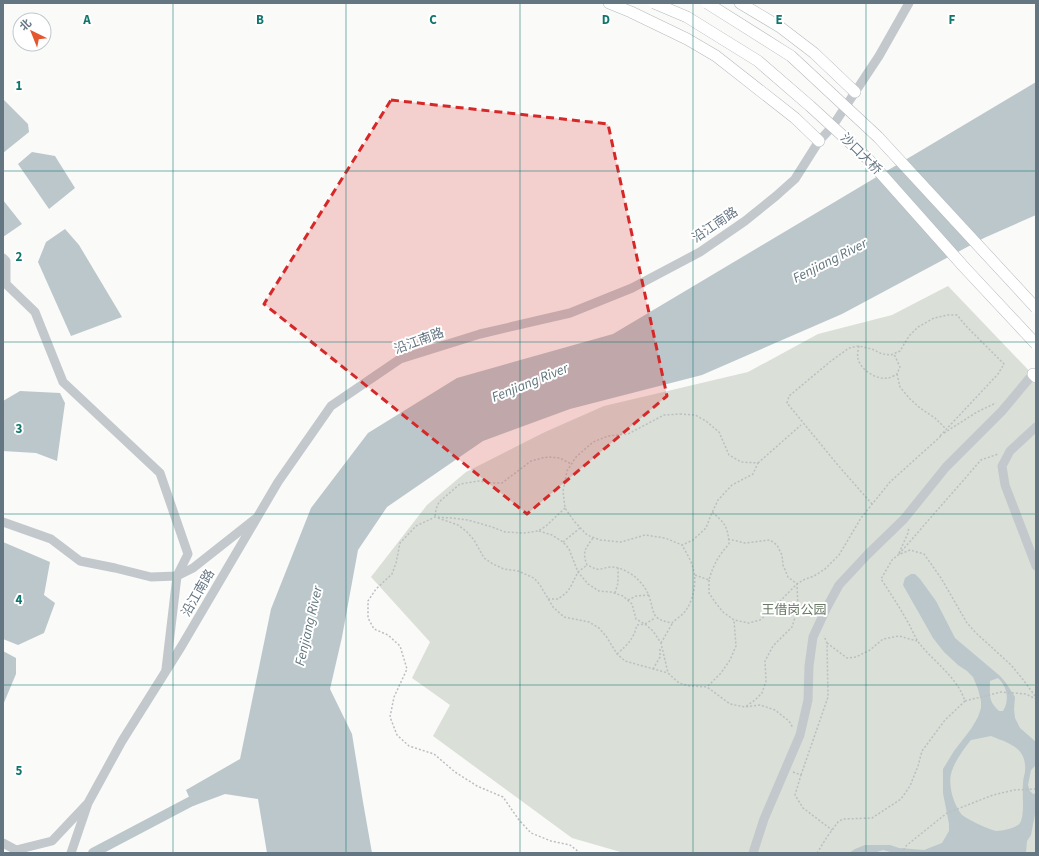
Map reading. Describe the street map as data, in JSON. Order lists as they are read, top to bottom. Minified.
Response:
{"streets":{"main road":["沙口大桥"],"street":["沿江南路"]},"water":["Fenjiang River"],"parks":["王借岗公园"],"north":"top left","grid":{"columns":["A","B","C","D","E","F"],"rows":["1","2","3","4","5"]}}
